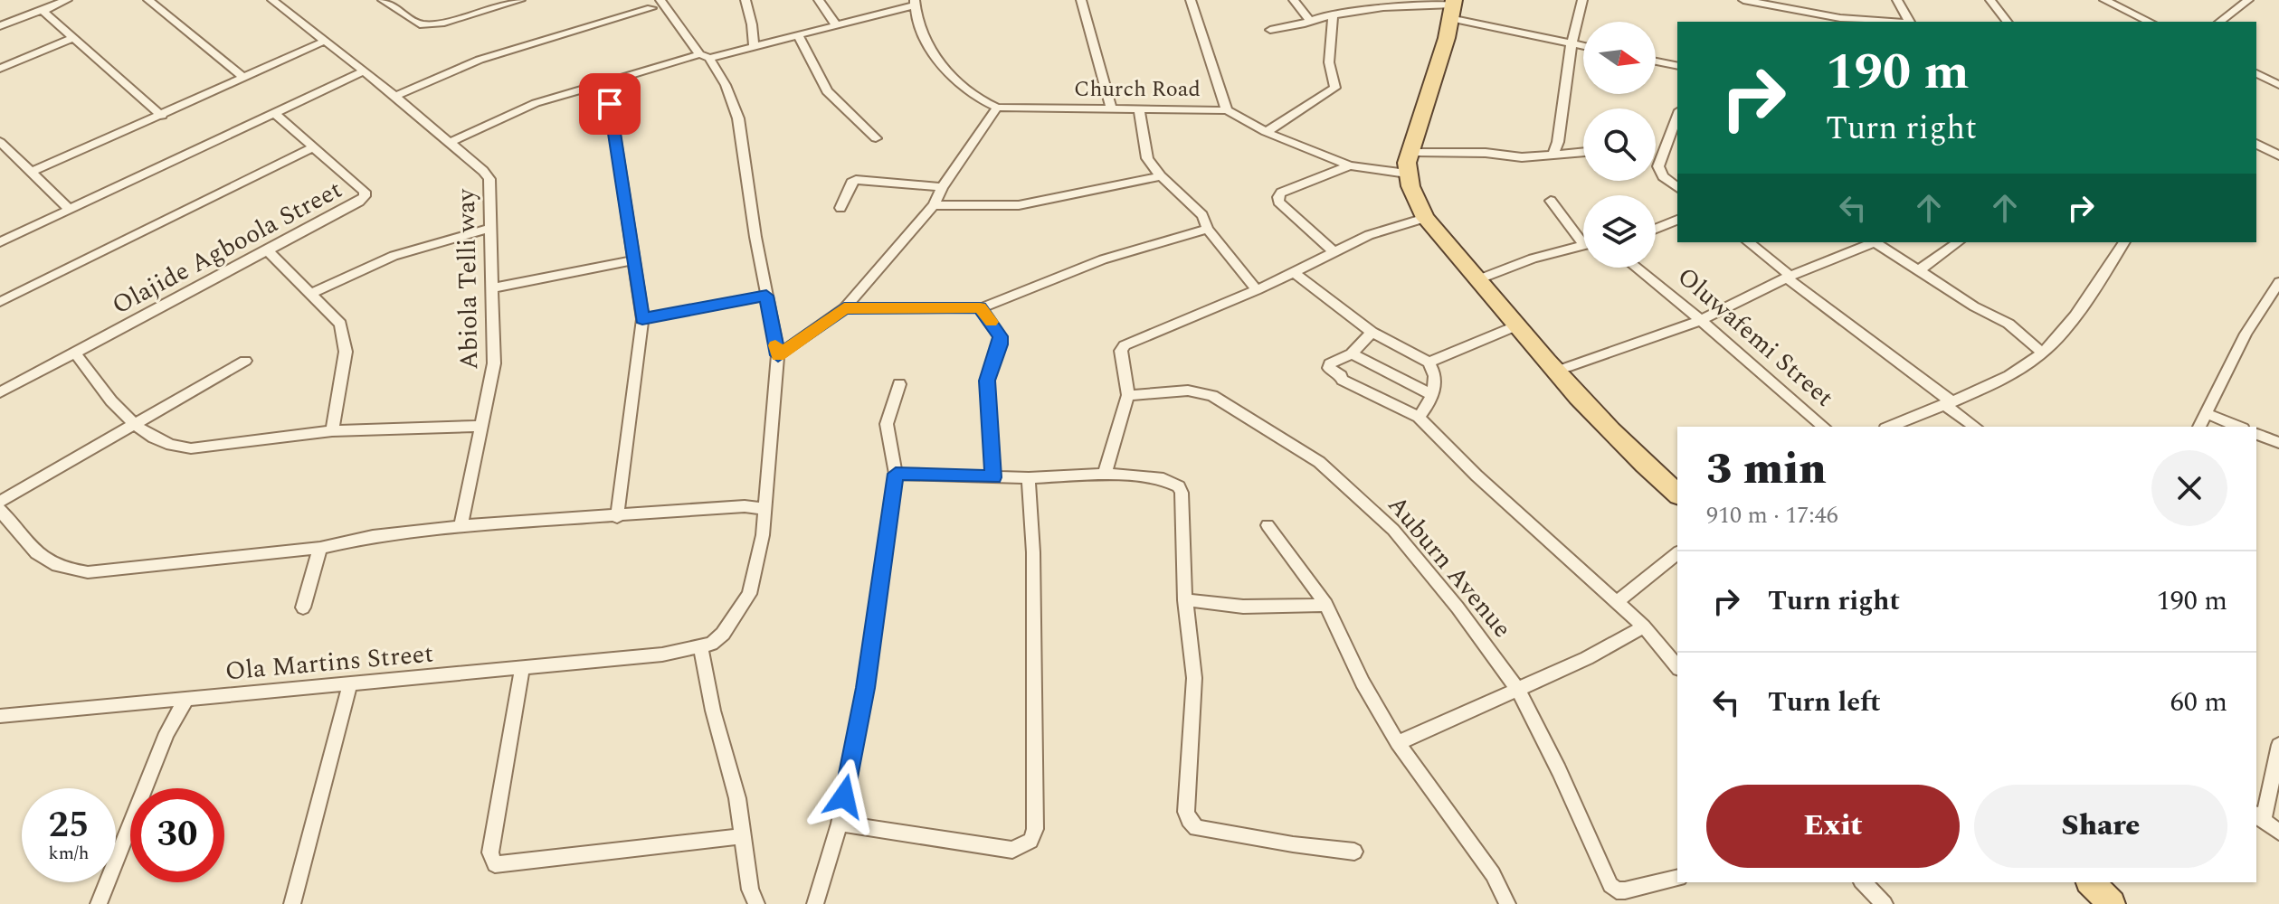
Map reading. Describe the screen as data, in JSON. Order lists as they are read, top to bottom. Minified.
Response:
{"streets":{"street":["Church Road","Olajide Agboola Street","Abiola Telli way","Oluwafemi Street","Auburn Avenue","Ola Martins Street"]},"north":"right","page":{"turn":["190 m","Turn right"],"heading":["3 min","910 m · 17:46"],"list":[{"name":"Turn right","value":"190 m"},{"name":"Turn left","value":"60 m"}],"buttons":["Exit","Share"],"speed":"25 km/h","limit":"30"}}
